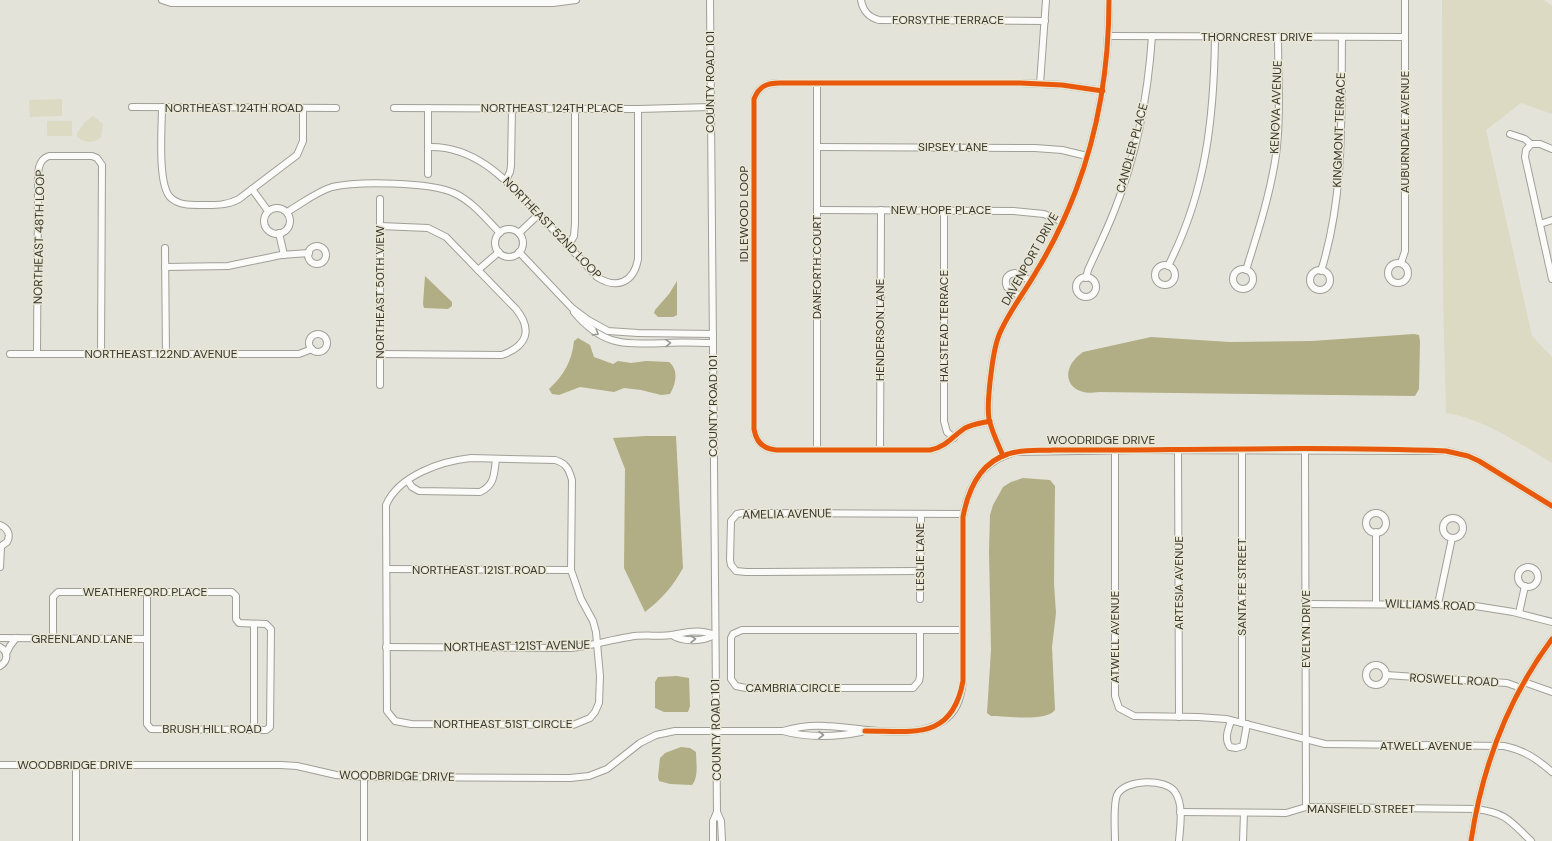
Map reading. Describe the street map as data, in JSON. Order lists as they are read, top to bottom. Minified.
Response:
{"streets":{"street":["FORSYTHE TERRACE","THORNCREST DRIVE","COUNTY ROAD 101","KENOVA AVENUE","NORTHEAST 124TH ROAD","NORTHEAST 124TH PLACE","KINGMONT TERRACE","AUBURNDALE AVENUE","SIPSEY LANE","CANDLER PLACE","NEW HOPE PLACE","IDLEWOOD LOOP","NORTHEAST 52ND LOOP","NORTHEAST 48TH LOOP","DAVENPORT DRIVE","DANFORTH COURT","NORTHEAST 50TH VIEW","HALSTEAD TERRACE","HENDERSON LANE","NORTHEAST 122ND AVENUE","WOODRIDGE DRIVE","AMELIA AVENUE","LESLIE LANE","NORTHEAST 121ST ROAD","ARTESIA AVENUE","SANTA FE STREET","WEATHERFORD PLACE","WILLIAMS ROAD","EVELYN DRIVE","ATWELL AVENUE","GREENLAND LANE","NORTHEAST 121ST AVENUE","ROSWELL ROAD","CAMBRIA CIRCLE","NORTHEAST 51ST CIRCLE","BRUSH HILL ROAD","WOODBRIDGE DRIVE","MANSFIELD STREET"]},"crossings":[["THORNCREST DRIVE","KENOVA AVENUE"],["THORNCREST DRIVE","KINGMONT TERRACE"],["THORNCREST DRIVE","AUBURNDALE AVENUE"],["THORNCREST DRIVE","CANDLER PLACE"],["THORNCREST DRIVE","DAVENPORT DRIVE"],["COUNTY ROAD 101","NORTHEAST 124TH PLACE"],["COUNTY ROAD 101","NORTHEAST 121ST AVENUE"],["COUNTY ROAD 101","WOODBRIDGE DRIVE"],["NORTHEAST 124TH PLACE","NORTHEAST 52ND LOOP"],["SIPSEY LANE","DAVENPORT DRIVE"],["SIPSEY LANE","DANFORTH COURT"],["NEW HOPE PLACE","DAVENPORT DRIVE"],["NEW HOPE PLACE","DANFORTH COURT"],["NEW HOPE PLACE","HALSTEAD TERRACE"],["NEW HOPE PLACE","HENDERSON LANE"],["IDLEWOOD LOOP","DAVENPORT DRIVE"],["IDLEWOOD LOOP","DANFORTH COURT"],["IDLEWOOD LOOP","HALSTEAD TERRACE"],["IDLEWOOD LOOP","HENDERSON LANE"],["NORTHEAST 48TH LOOP","NORTHEAST 122ND AVENUE"],["DAVENPORT DRIVE","WOODRIDGE DRIVE"],["WOODRIDGE DRIVE","AMELIA AVENUE"],["WOODRIDGE DRIVE","ARTESIA AVENUE"],["WOODRIDGE DRIVE","SANTA FE STREET"],["WOODRIDGE DRIVE","EVELYN DRIVE"],["WOODRIDGE DRIVE","ATWELL AVENUE"],["WOODRIDGE DRIVE","CAMBRIA CIRCLE"],["WOODRIDGE DRIVE","WOODBRIDGE DRIVE"],["AMELIA AVENUE","LESLIE LANE"],["NORTHEAST 121ST ROAD","NORTHEAST 51ST CIRCLE"],["ARTESIA AVENUE","ATWELL AVENUE"],["SANTA FE STREET","ATWELL AVENUE"],["WEATHERFORD PLACE","GREENLAND LANE"],["WEATHERFORD PLACE","BRUSH HILL ROAD"],["WILLIAMS ROAD","EVELYN DRIVE"],["EVELYN DRIVE","ATWELL AVENUE"],["EVELYN DRIVE","MANSFIELD STREET"],["GREENLAND LANE","BRUSH HILL ROAD"],["NORTHEAST 121ST AVENUE","NORTHEAST 51ST CIRCLE"]]}
